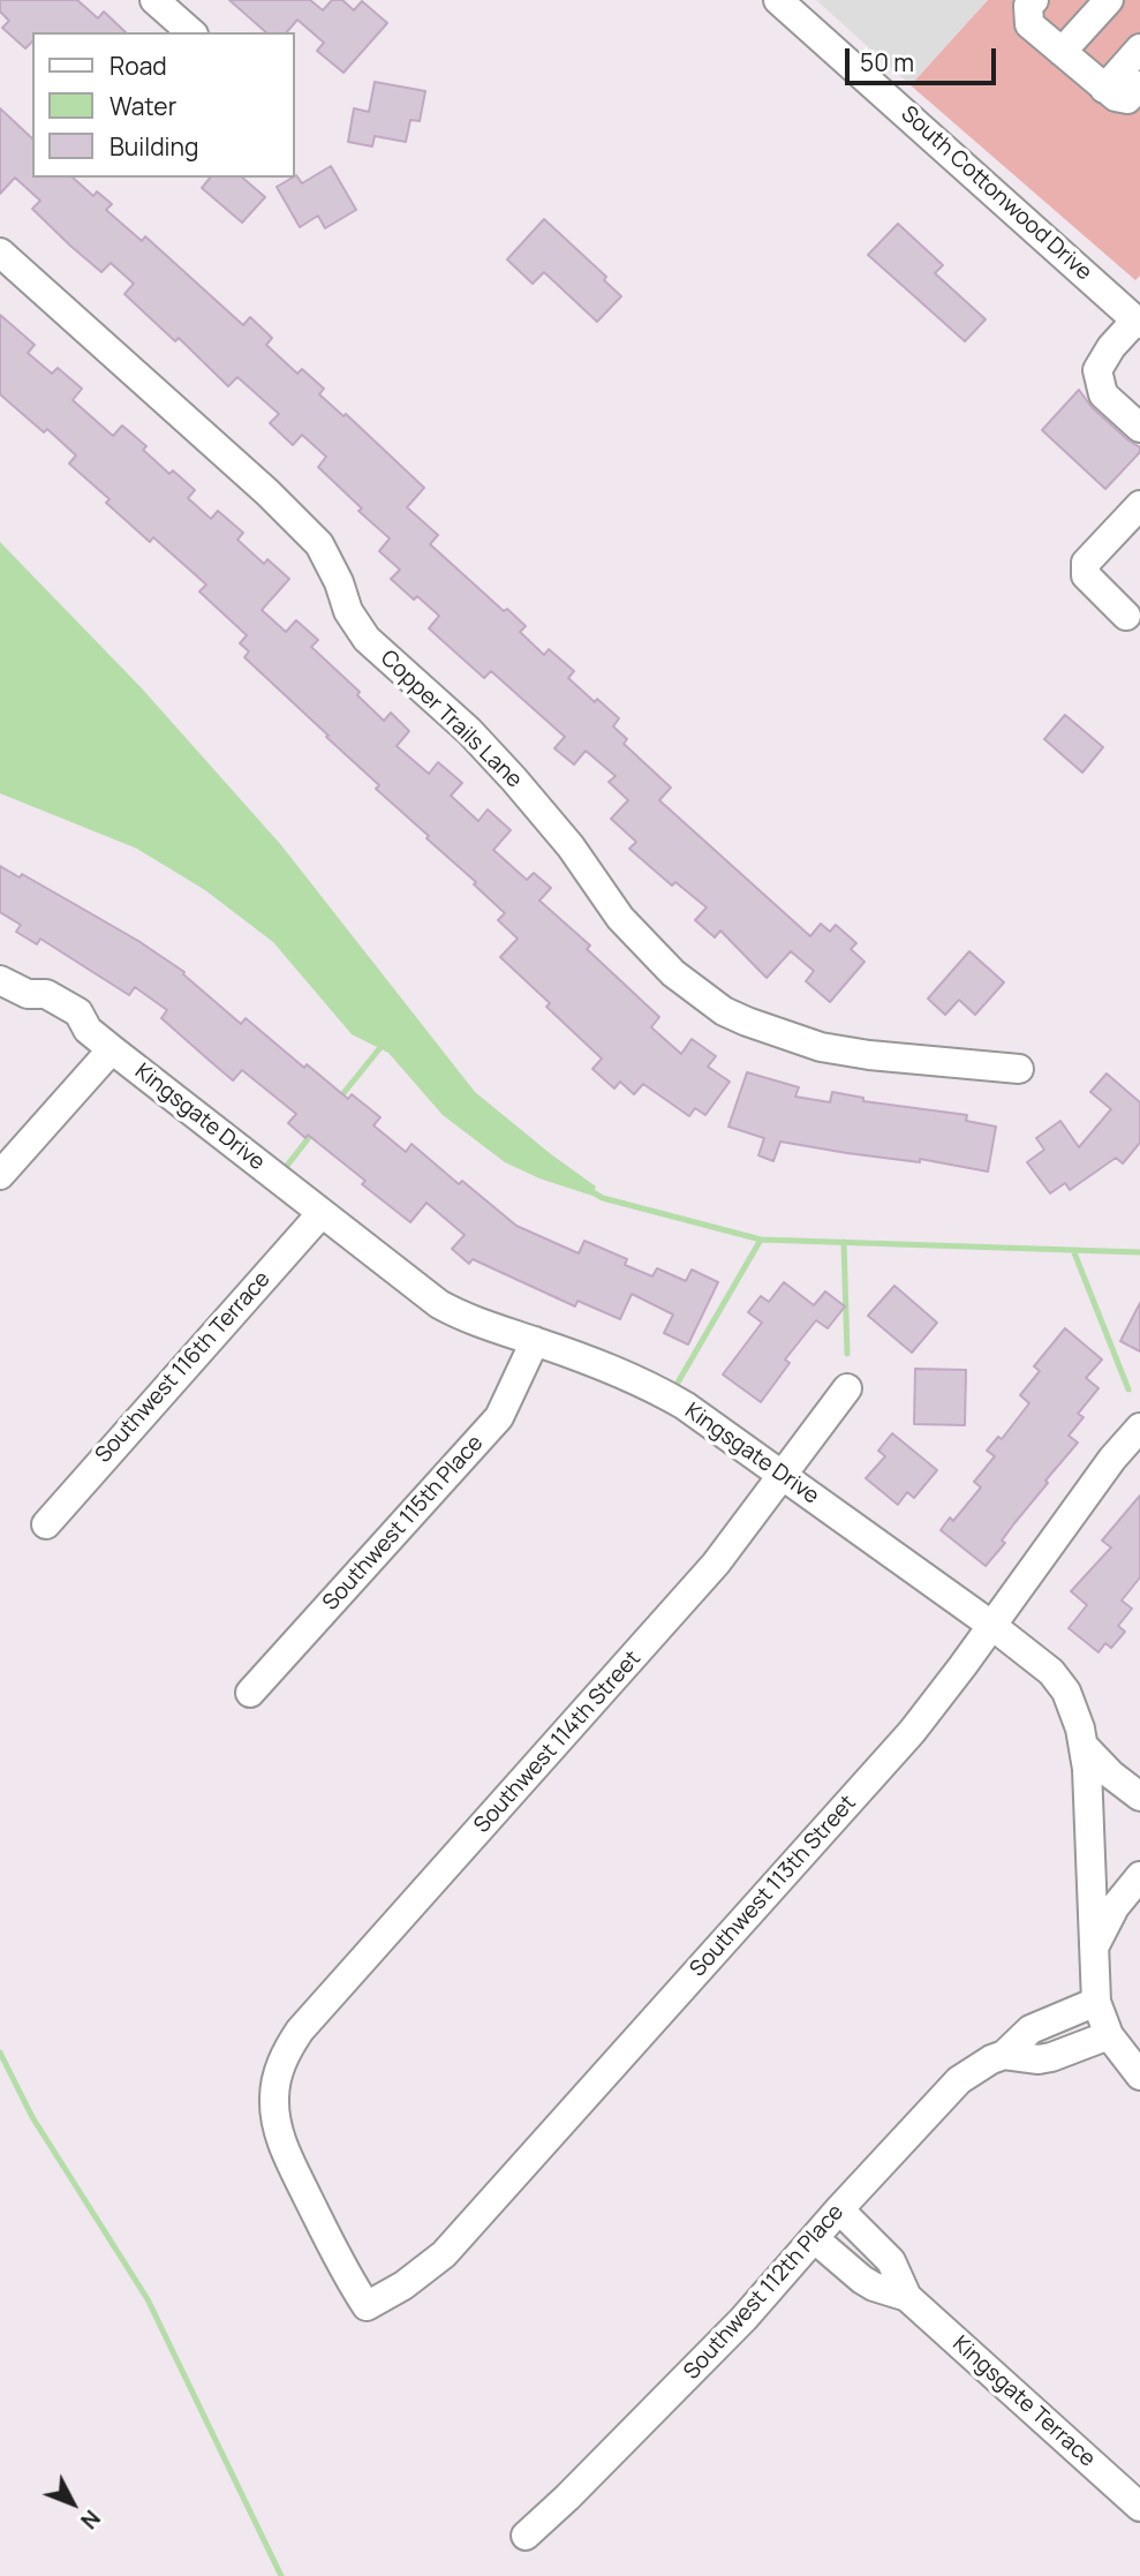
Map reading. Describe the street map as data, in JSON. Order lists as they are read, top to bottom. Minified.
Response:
{"streets":{"street":["South Cottonwood Drive","Copper Trails Lane","Kingsgate Drive","Southwest 116th Terrace","Southwest 115th Place","Southwest 114th Street","Southwest 113th Street","Southwest 112th Place","Kingsgate Terrace"]},"crossings":[["Kingsgate Drive","Southwest 116th Terrace"],["Kingsgate Drive","Southwest 115th Place"],["Kingsgate Drive","Southwest 114th Street"],["Kingsgate Drive","Southwest 113th Street"],["Kingsgate Drive","Southwest 112th Place"],["Southwest 114th Street","Southwest 113th Street"],["Southwest 112th Place","Kingsgate Terrace"]],"legend":["Road","Water","Building"],"scale_bar":"50 m","north":"bottom right"}
